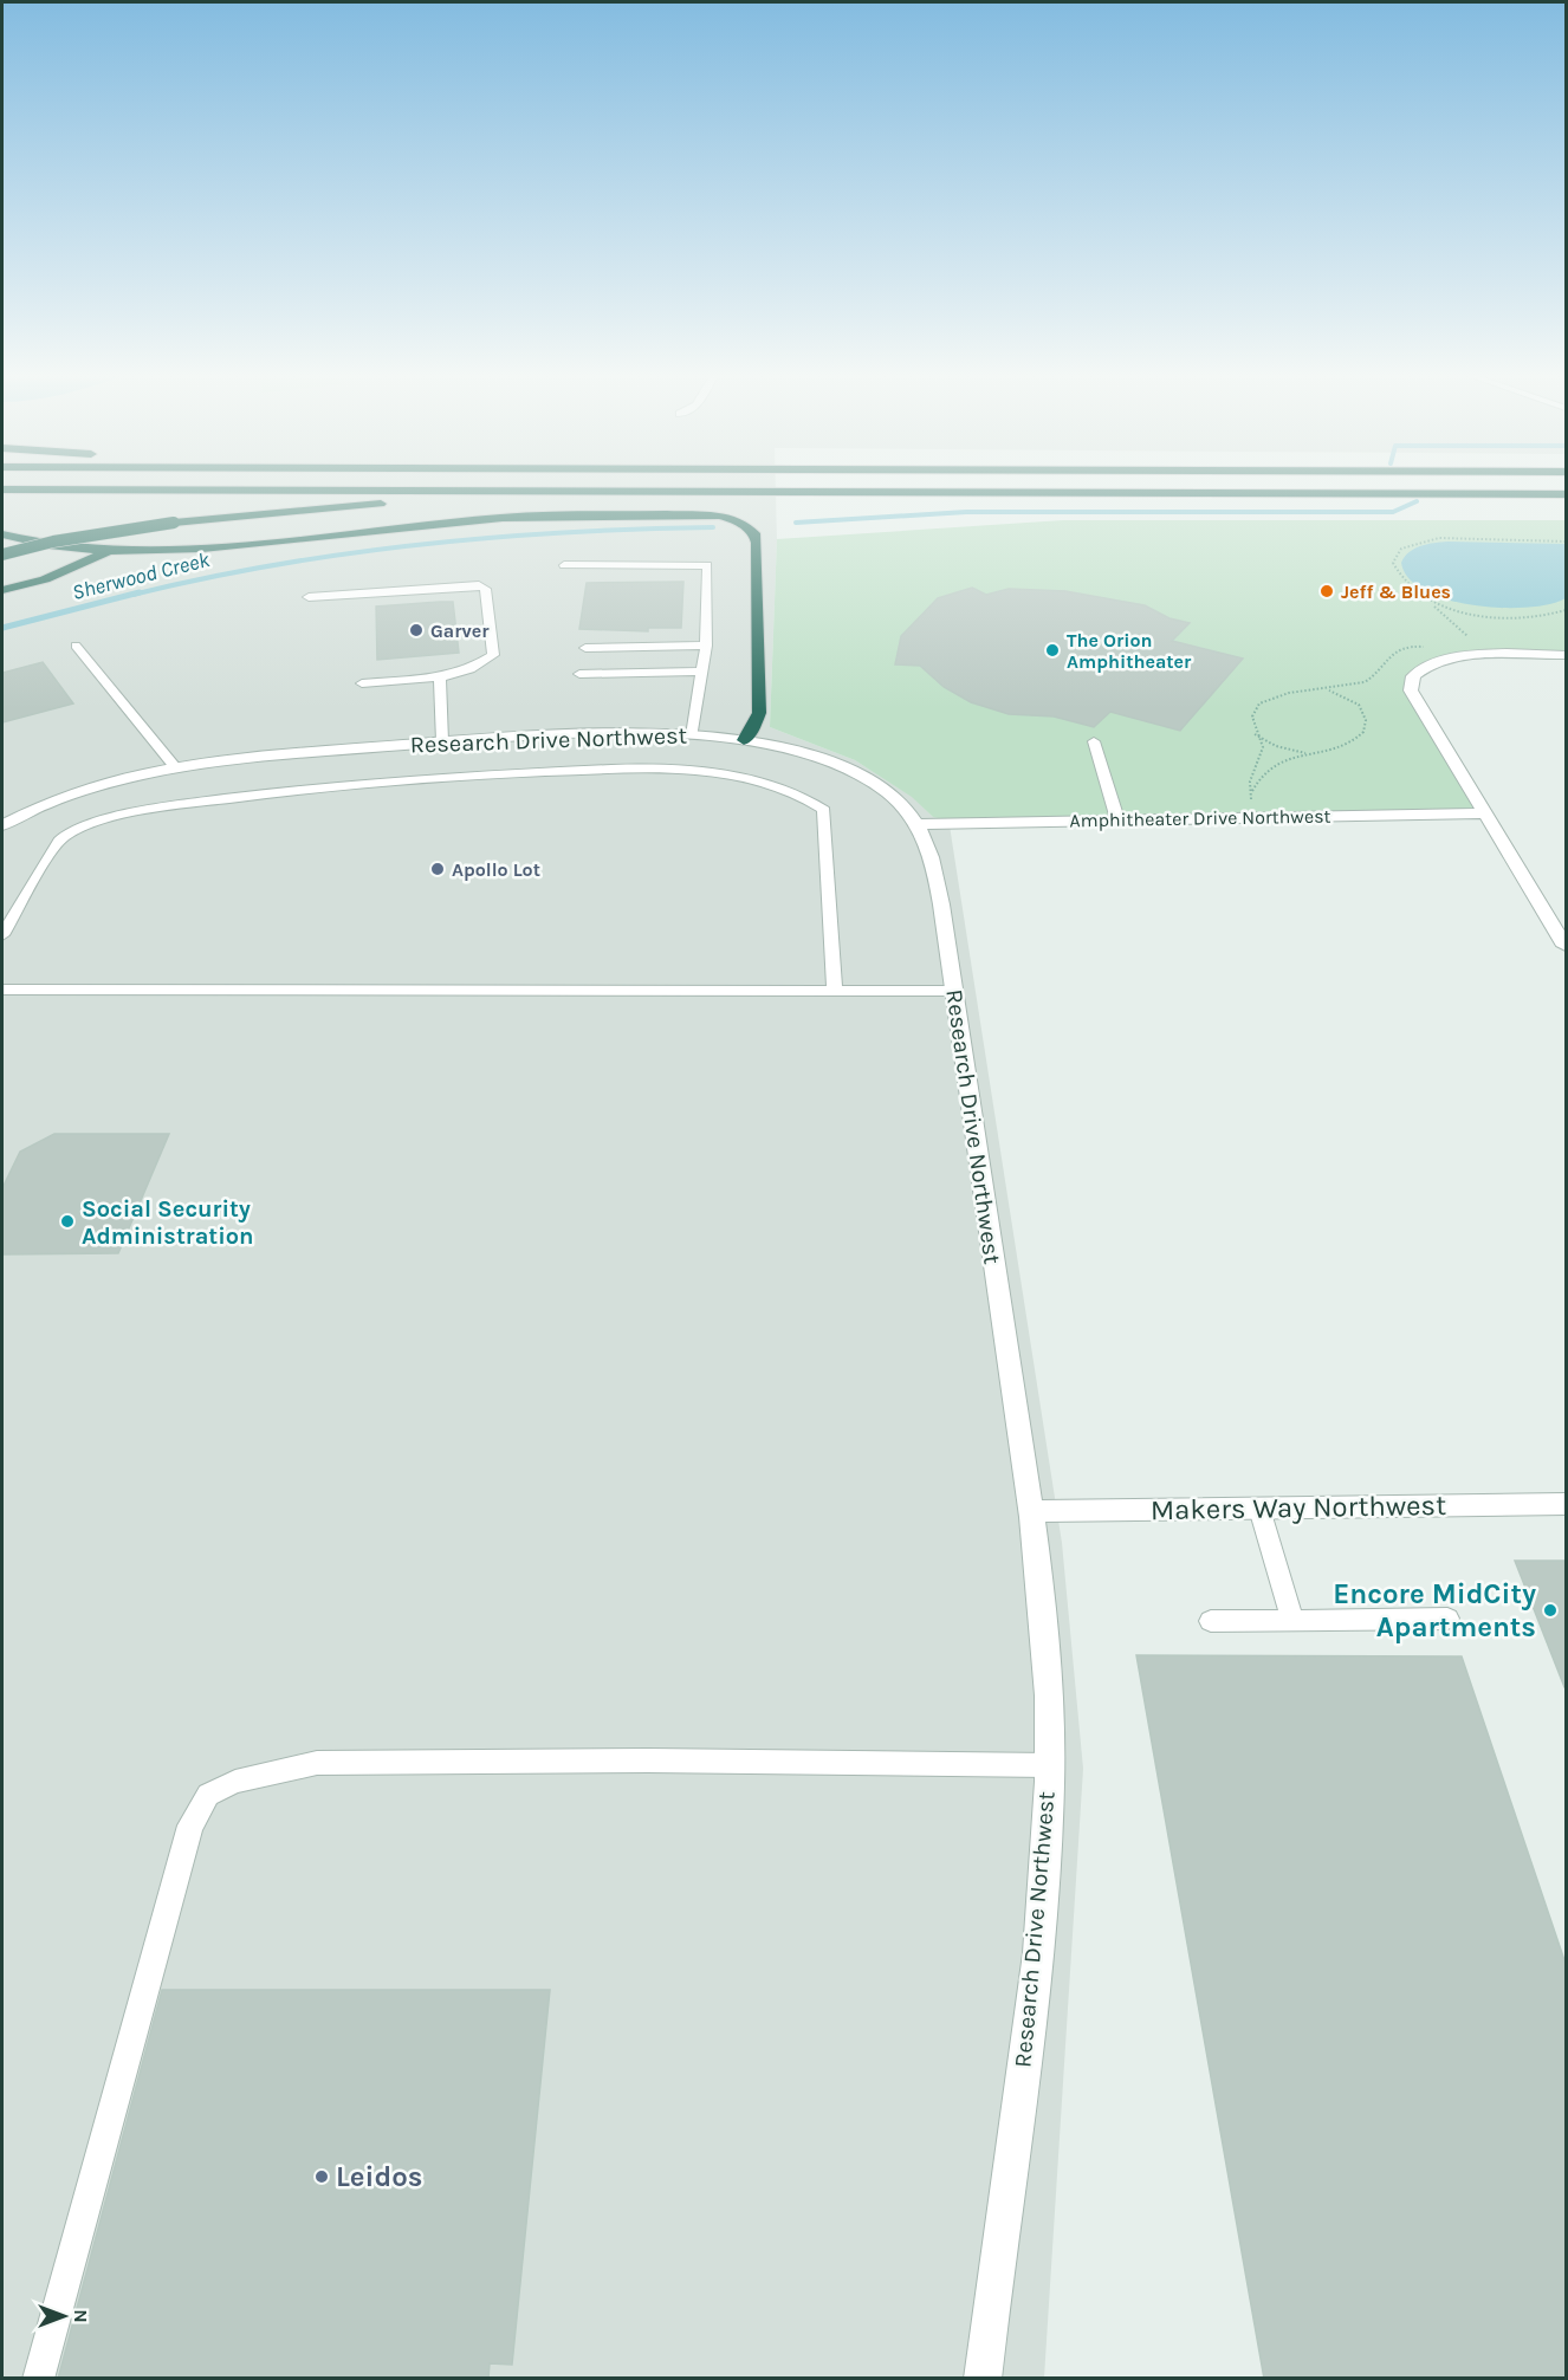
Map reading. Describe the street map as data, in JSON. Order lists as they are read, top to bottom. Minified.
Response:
{"streets":{"street":["Research Drive Northwest","Amphitheater Drive Northwest","Makers Way Northwest"]},"crossings":[["Research Drive Northwest","Amphitheater Drive Northwest"],["Research Drive Northwest","Makers Way Northwest"]],"water":["Sherwood Creek"],"places":["Jeff & Blues","Garver","The Orion Amphitheater","Apollo Lot","Social Security Administration","Encore MidCity Apartments","Leidos"],"north":"right"}
